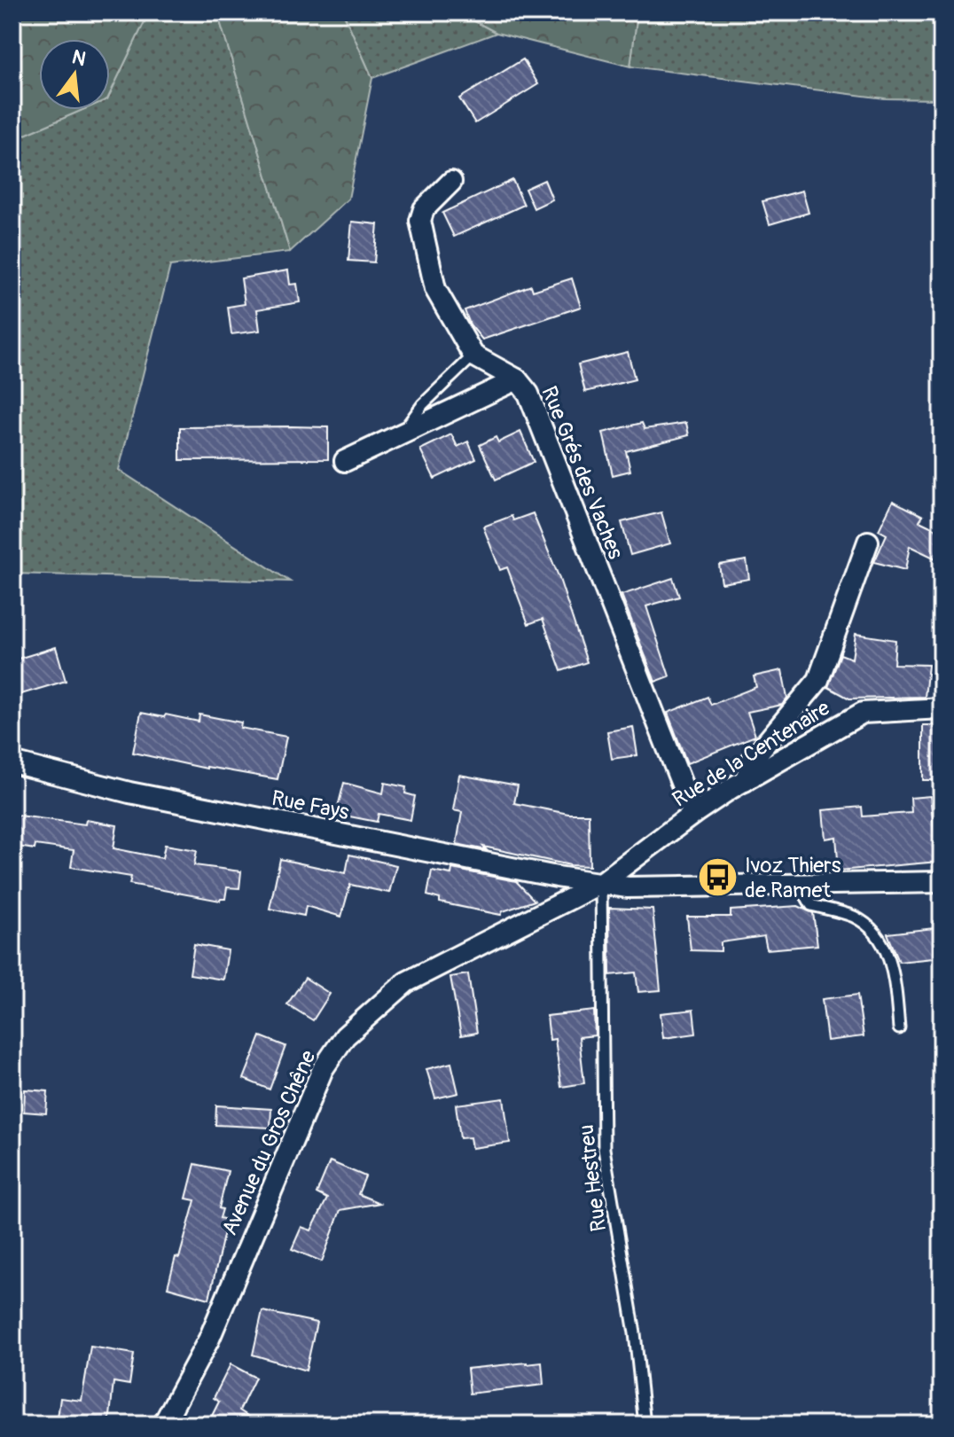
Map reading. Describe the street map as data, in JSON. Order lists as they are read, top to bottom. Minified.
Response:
{"streets":{"street":["Rue Grés des Vaches","Rue de la Centenaire","Rue Fays","Avenue du Gros Chêne"],"lane":["Rue Hestreu"]},"crossings":[["Rue Grés des Vaches","Rue de la Centenaire"],["Rue de la Centenaire","Rue Fays"],["Rue de la Centenaire","Avenue du Gros Chêne"],["Rue de la Centenaire","Rue Hestreu"],["Rue Fays","Avenue du Gros Chêne"],["Rue Fays","Rue Hestreu"],["Avenue du Gros Chêne","Rue Hestreu"]],"places":{"bus stop":["Ivoz Thiers de Ramet"]},"north":"top"}
